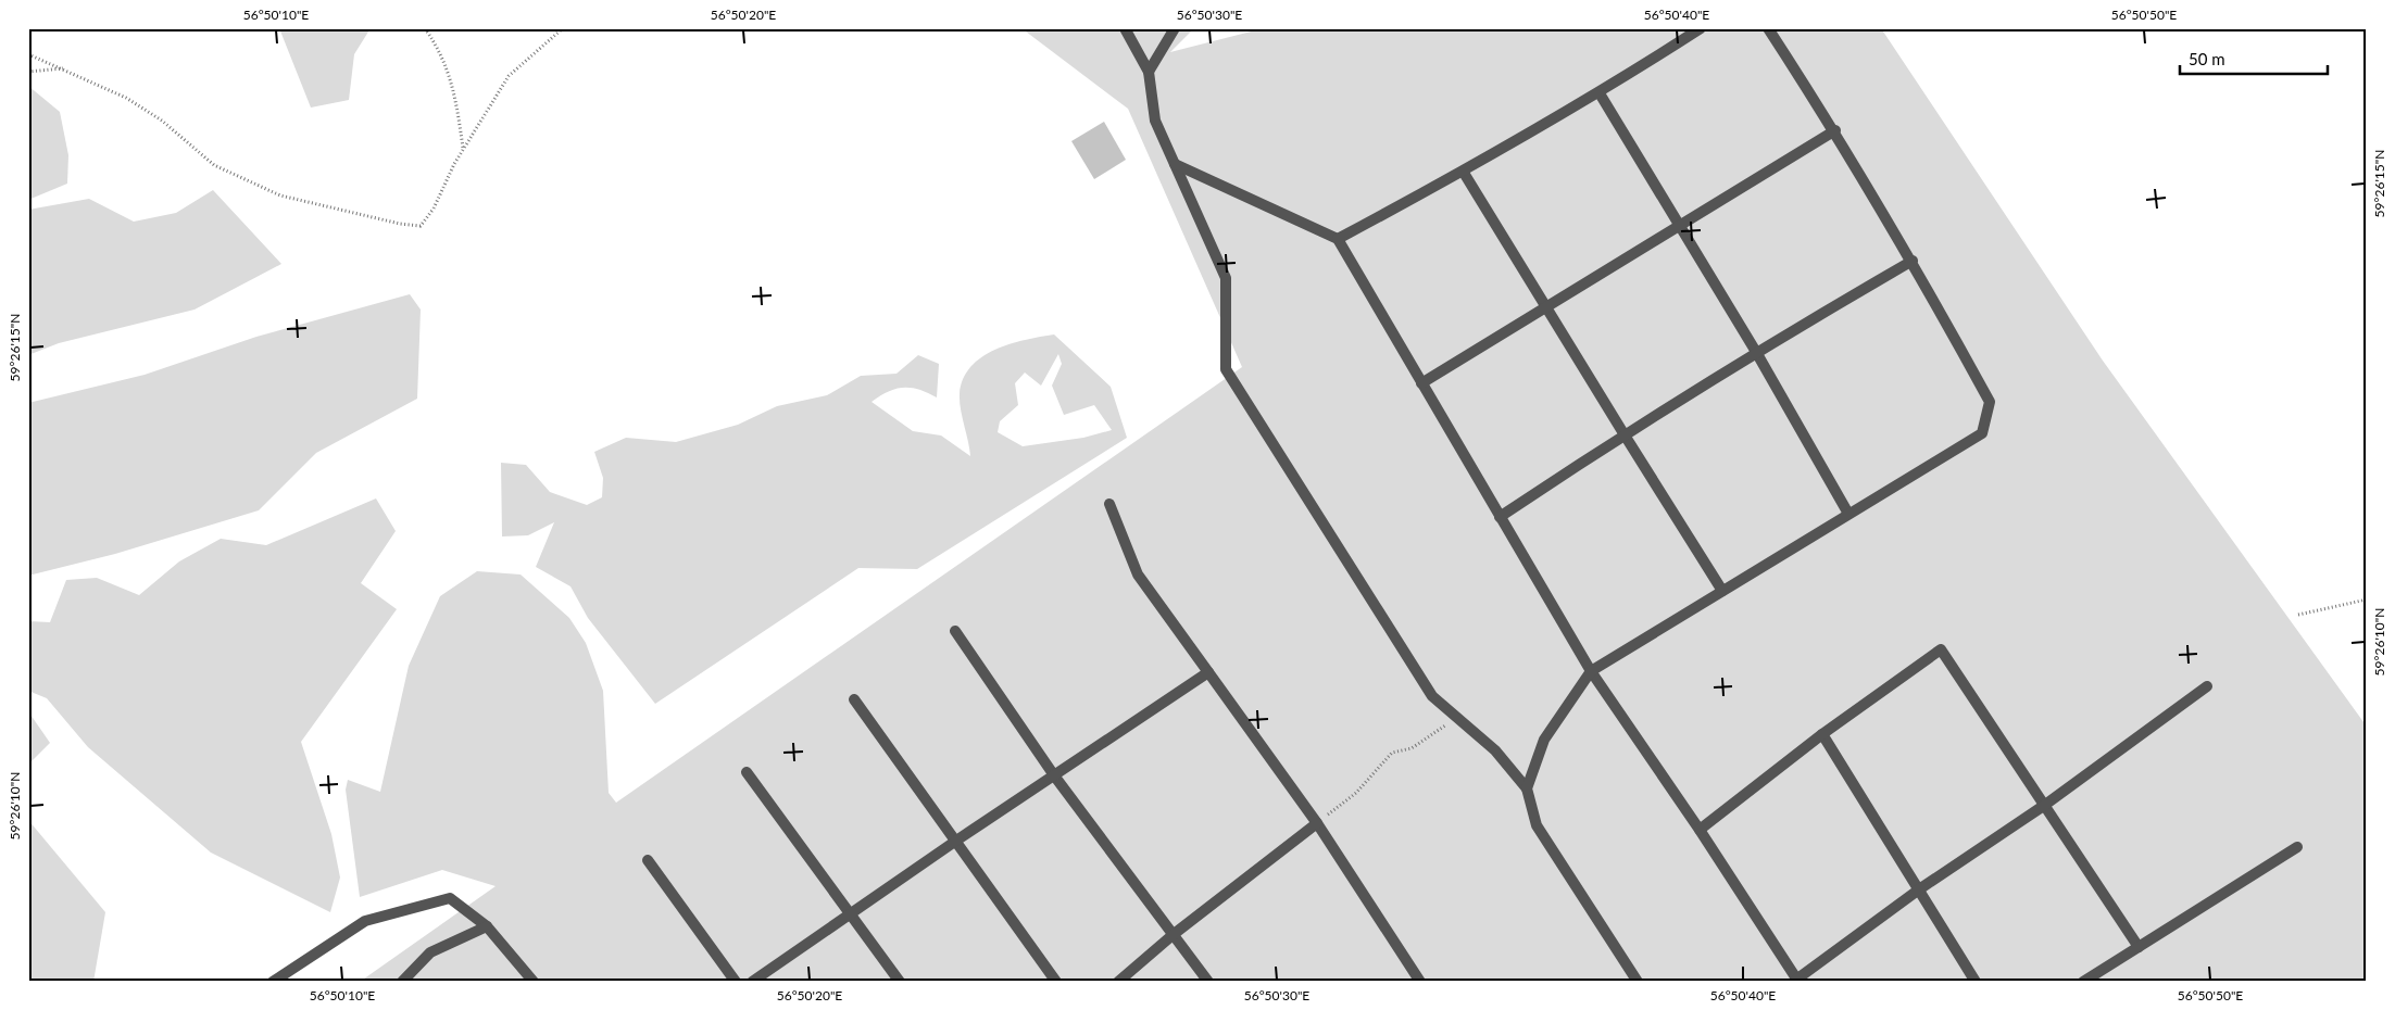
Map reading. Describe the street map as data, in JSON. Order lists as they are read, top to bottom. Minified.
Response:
{"scale_bar":"50 m","coordinates":["56°50'10\"E","56°50'20\"E","56°50'30\"E","56°50'40\"E","56°50'50\"E","59°26'15\"N","59°26'10\"N"]}
